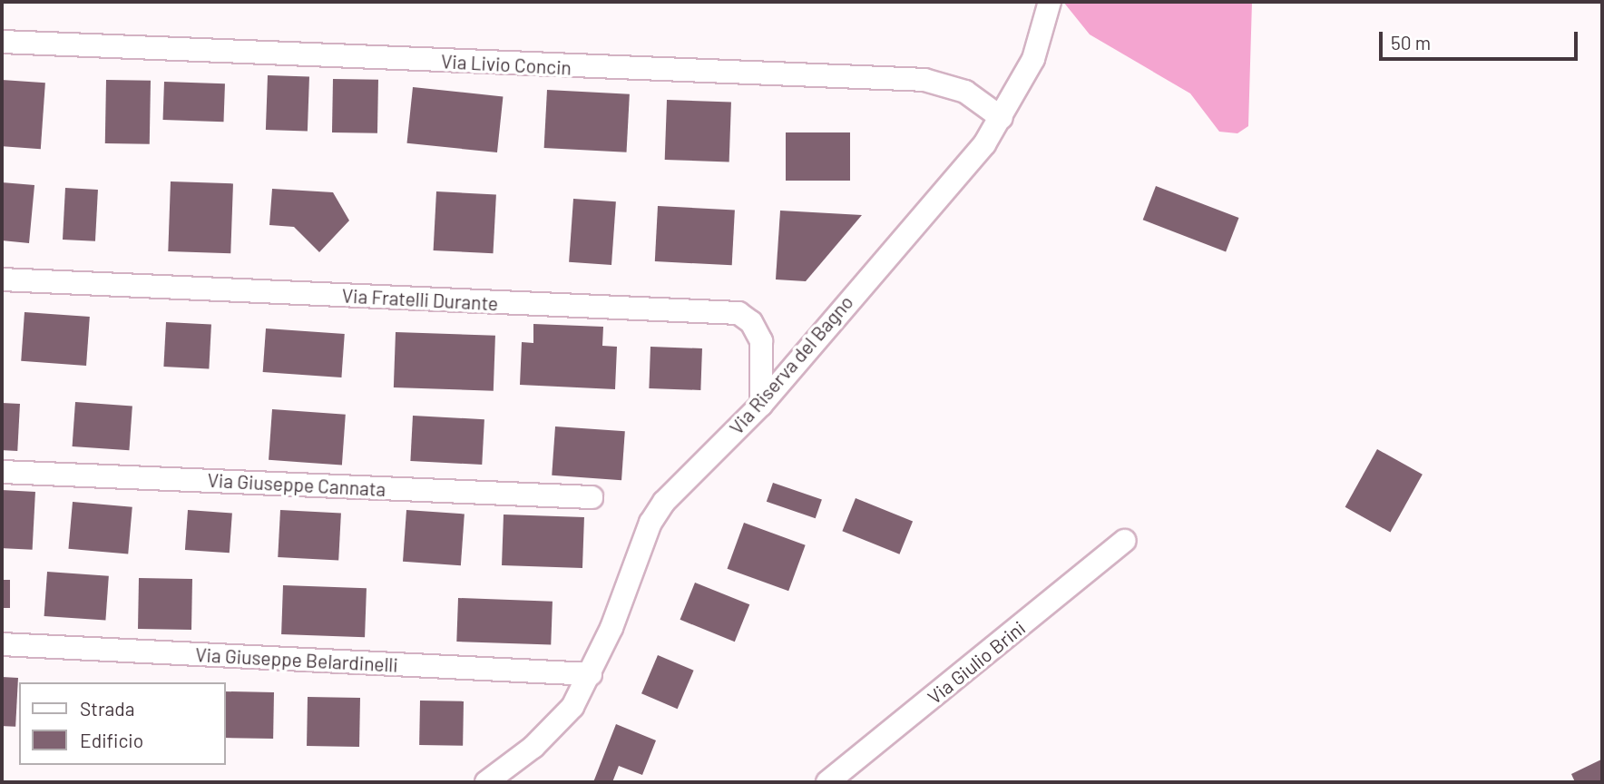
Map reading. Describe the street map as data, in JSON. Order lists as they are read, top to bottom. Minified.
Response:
{"streets":{"street":["Via Livio Concin","Via Fratelli Durante","Via Riserva del Bagno","Via Giuseppe Cannata","Via Giuseppe Belardinelli","Via Giulio Brini"]},"crossings":[["Via Livio Concin","Via Riserva del Bagno"],["Via Fratelli Durante","Via Riserva del Bagno"],["Via Riserva del Bagno","Via Giuseppe Belardinelli"]],"legend":["Strada","Edificio"],"scale_bar":"50 m"}
